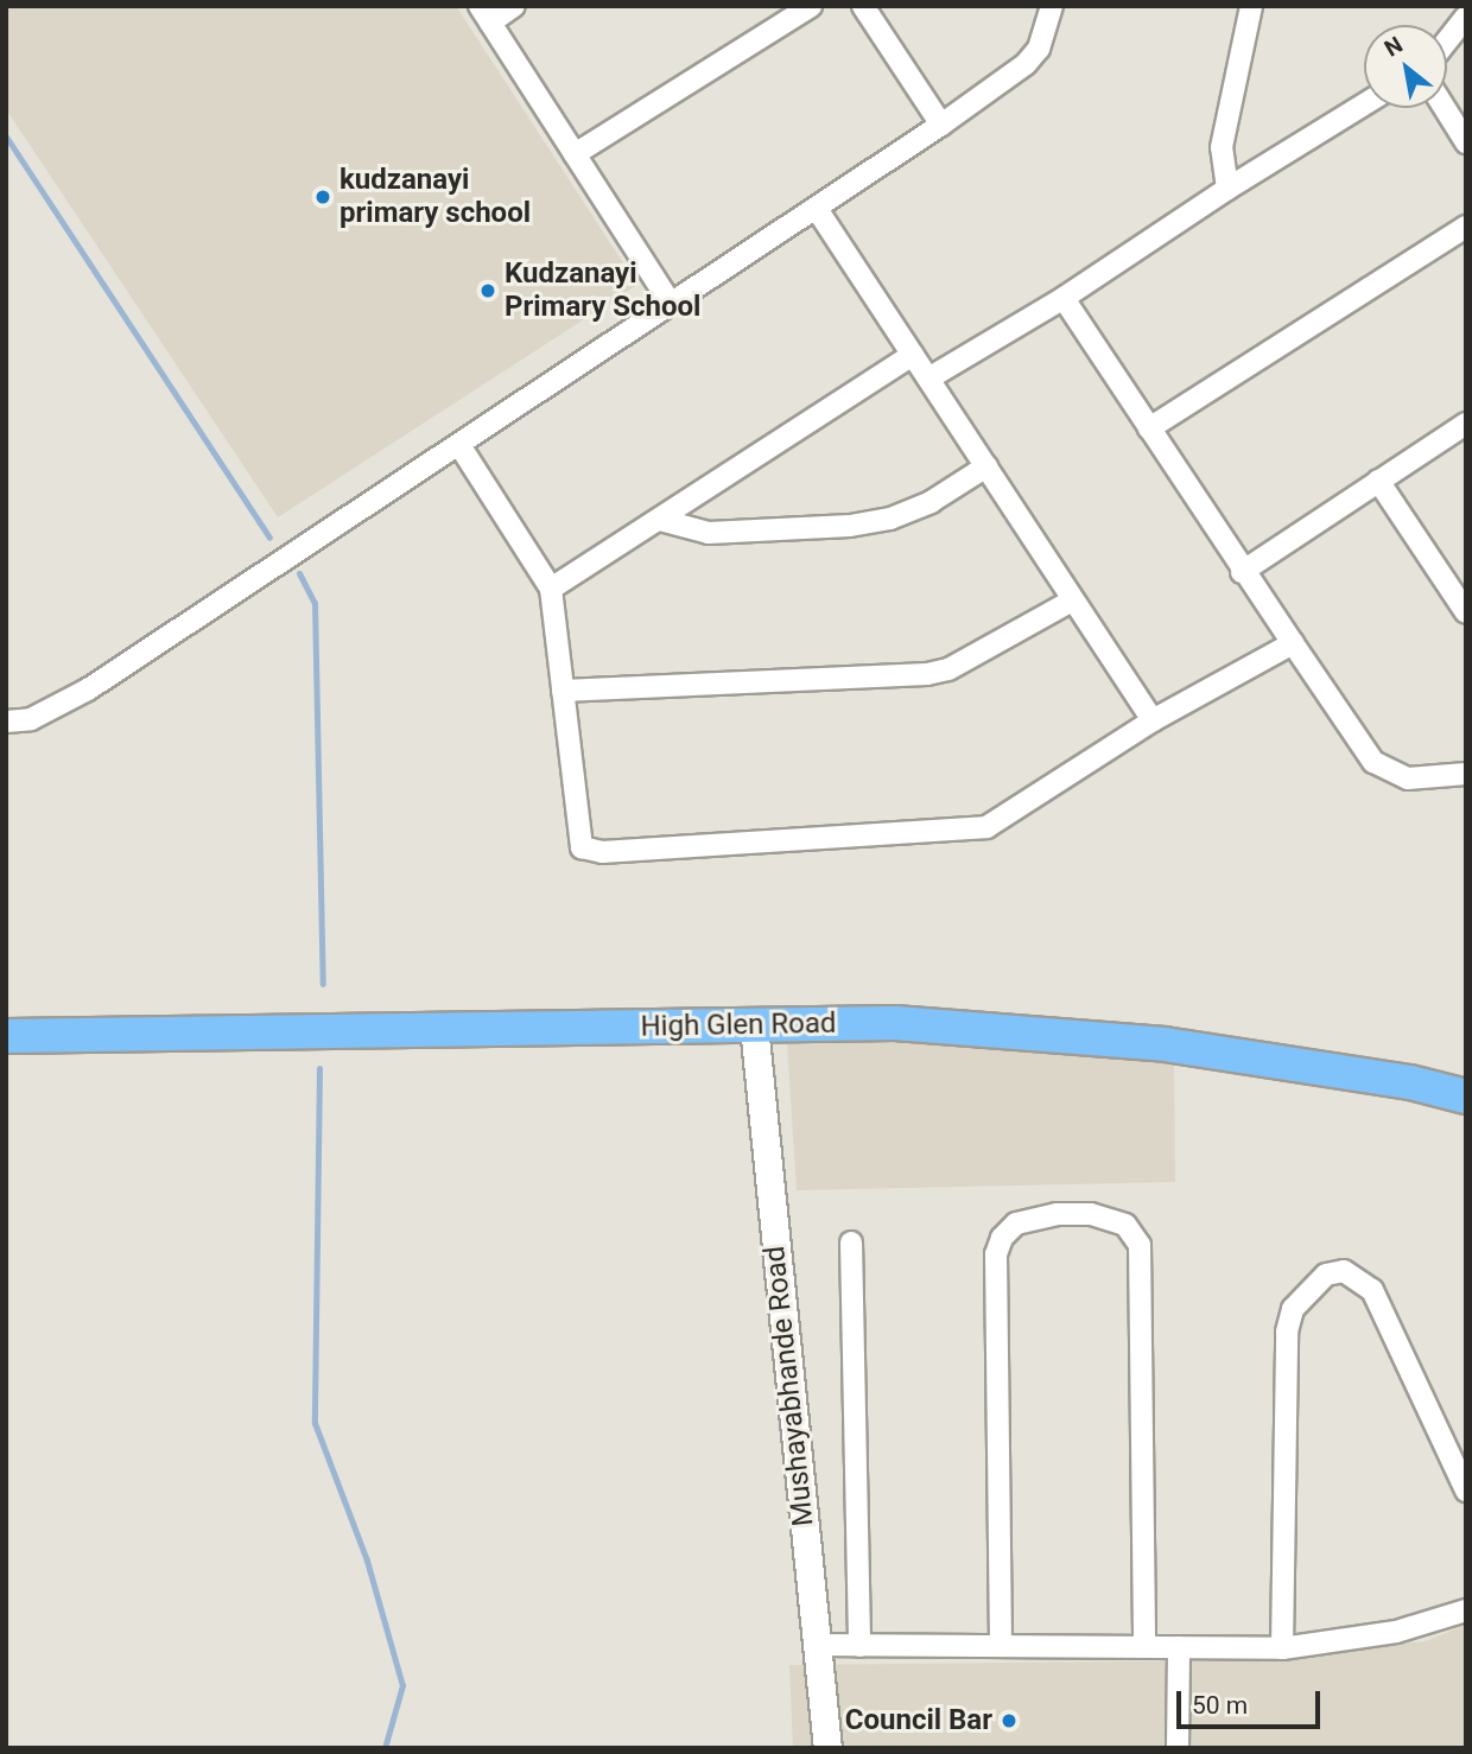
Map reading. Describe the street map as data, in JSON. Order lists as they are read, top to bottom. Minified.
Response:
{"streets":{"main road":["High Glen Road"],"street":["Mushayabhande Road"]},"crossings":[["High Glen Road","Mushayabhande Road"]],"places":["kudzanayi primary school","Kudzanayi Primary School","Council Bar"],"scale_bar":"50 m","north":"top left"}
